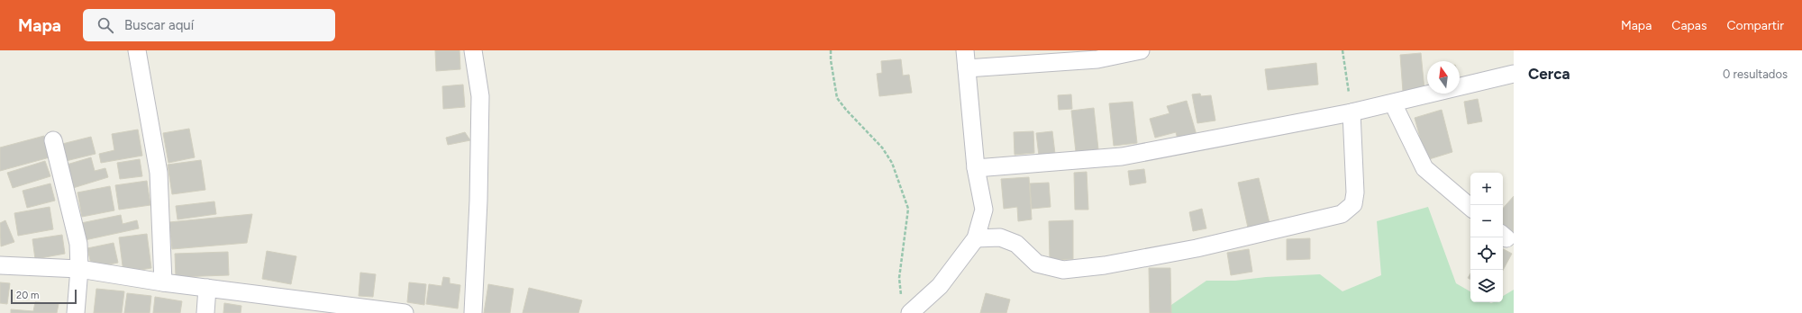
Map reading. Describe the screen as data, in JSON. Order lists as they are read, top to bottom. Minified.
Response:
{"scale_bar":"20 m","north":"top","page":{"header":"Mapa","search":"Buscar aquí","nav":["Mapa","Capas","Compartir"],"heading":["Cerca","0 resultados"],"map_buttons":["+","−"],"scale":"20 m"}}
